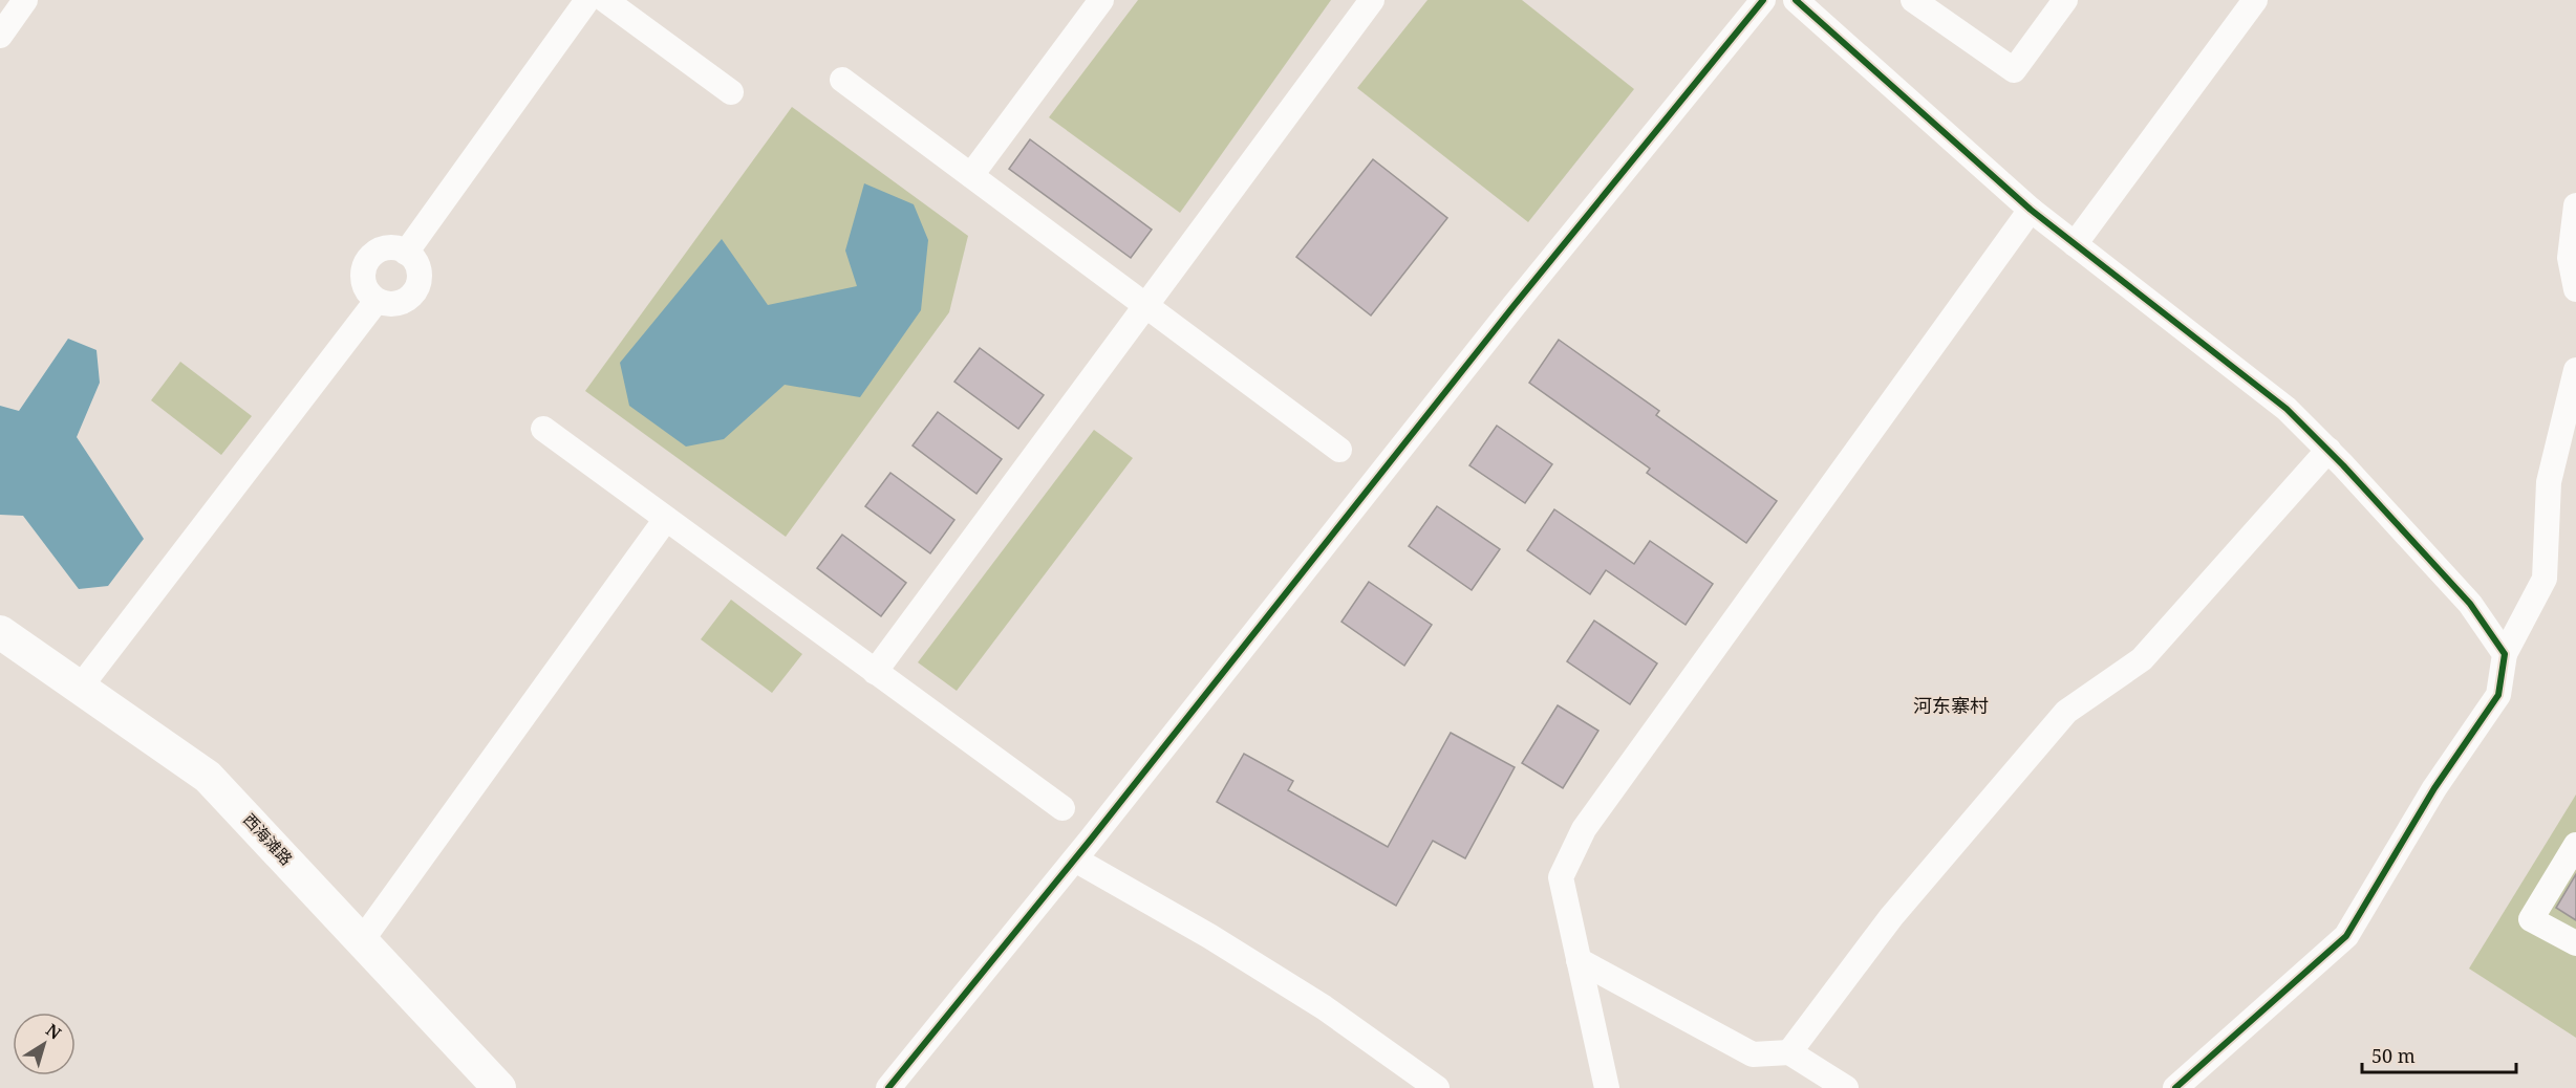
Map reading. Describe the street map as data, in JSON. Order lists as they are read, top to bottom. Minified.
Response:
{"streets":{"main road":["西海滩路"]},"districts":["河东寨村"],"scale_bar":"50 m","north":"top right"}
